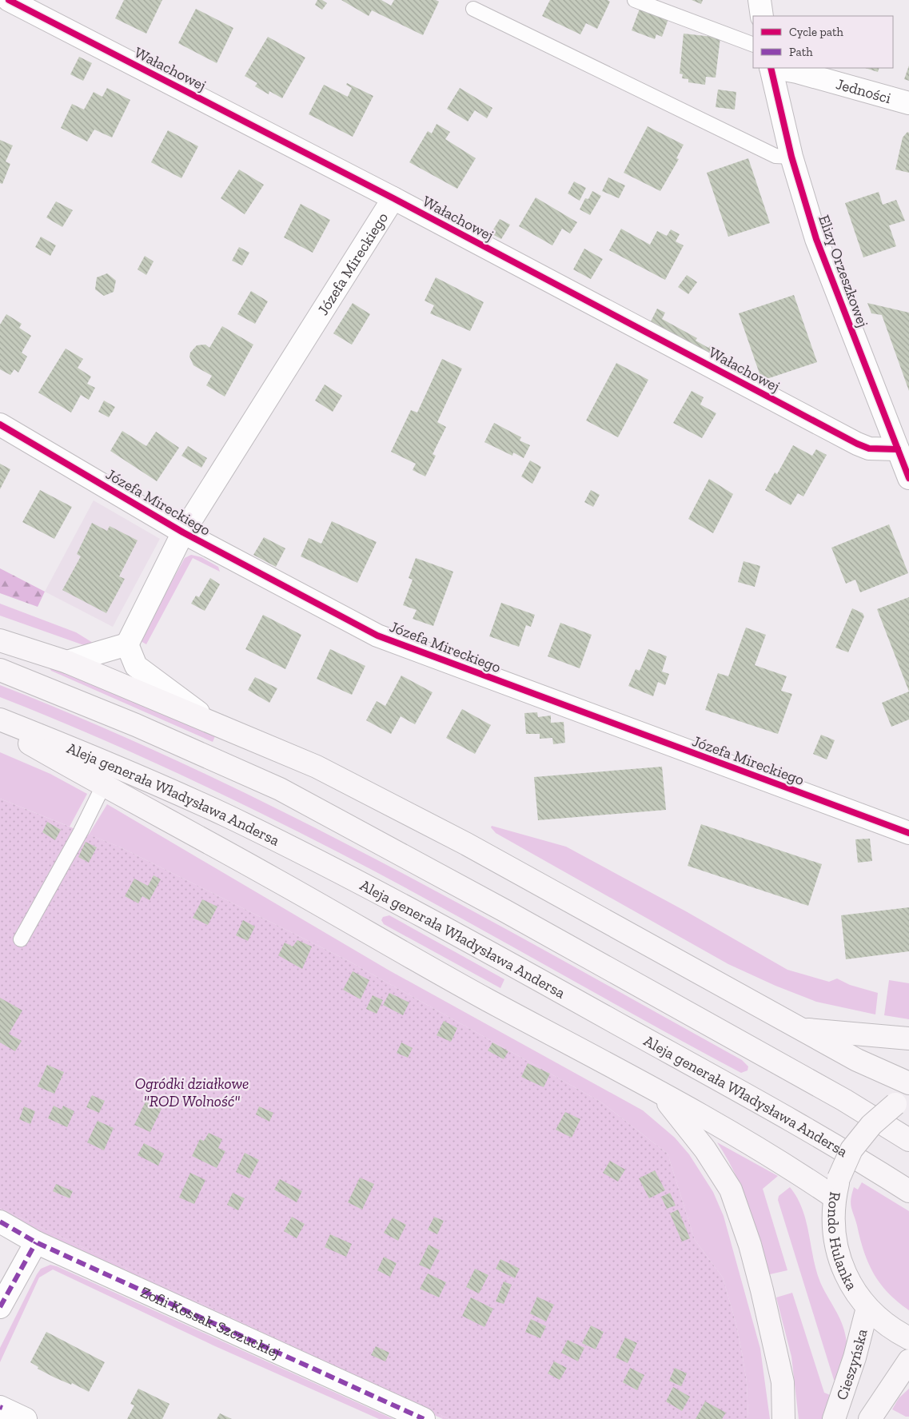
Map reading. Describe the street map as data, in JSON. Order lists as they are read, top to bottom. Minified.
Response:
{"streets":{"main road":["Aleja generała Władysława Andersa","Rondo Hulanka","Cieszyńska"],"street":["Wałachowej","Jedności","Józefa Mireckiego","Elizy Orzeszkowej","Zofii Kossak-Szczuckiej"]},"crossings":[["Wałachowej","Józefa Mireckiego"],["Wałachowej","Elizy Orzeszkowej"],["Rondo Hulanka","Cieszyńska"]],"parks":["Ogródki działkowe \"ROD Wolność\""],"legend":["Cycle path","Path"]}
